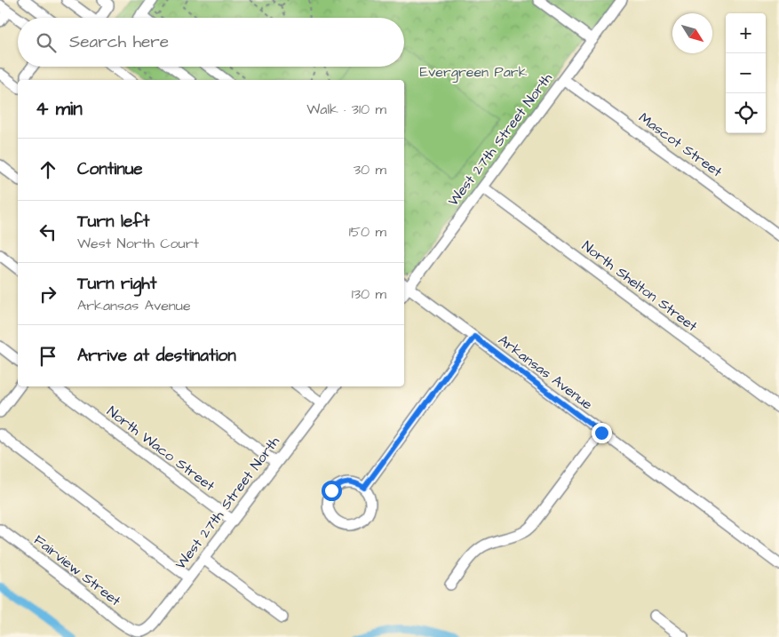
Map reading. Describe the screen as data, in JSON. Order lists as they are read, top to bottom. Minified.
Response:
{"streets":{"street":["West 27th Street North","Mascot Street","North Shelton Street","Arkansas Avenue","North Waco Street","Fairview Street"]},"crossings":[["West 27th Street North","Mascot Street"],["West 27th Street North","North Shelton Street"],["West 27th Street North","Arkansas Avenue"],["West 27th Street North","North Waco Street"],["West 27th Street North","Fairview Street"]],"parks":["Evergreen Park"],"north":"bottom right","page":{"map_buttons":["+","−"],"search":"Search here","heading":["4 min","Walk · 310 m"],"list":[["Continue","30 m"],["Turn left","West North Court","150 m"],["Turn right","Arkansas Avenue","130 m"],"Arrive at destination"]}}
